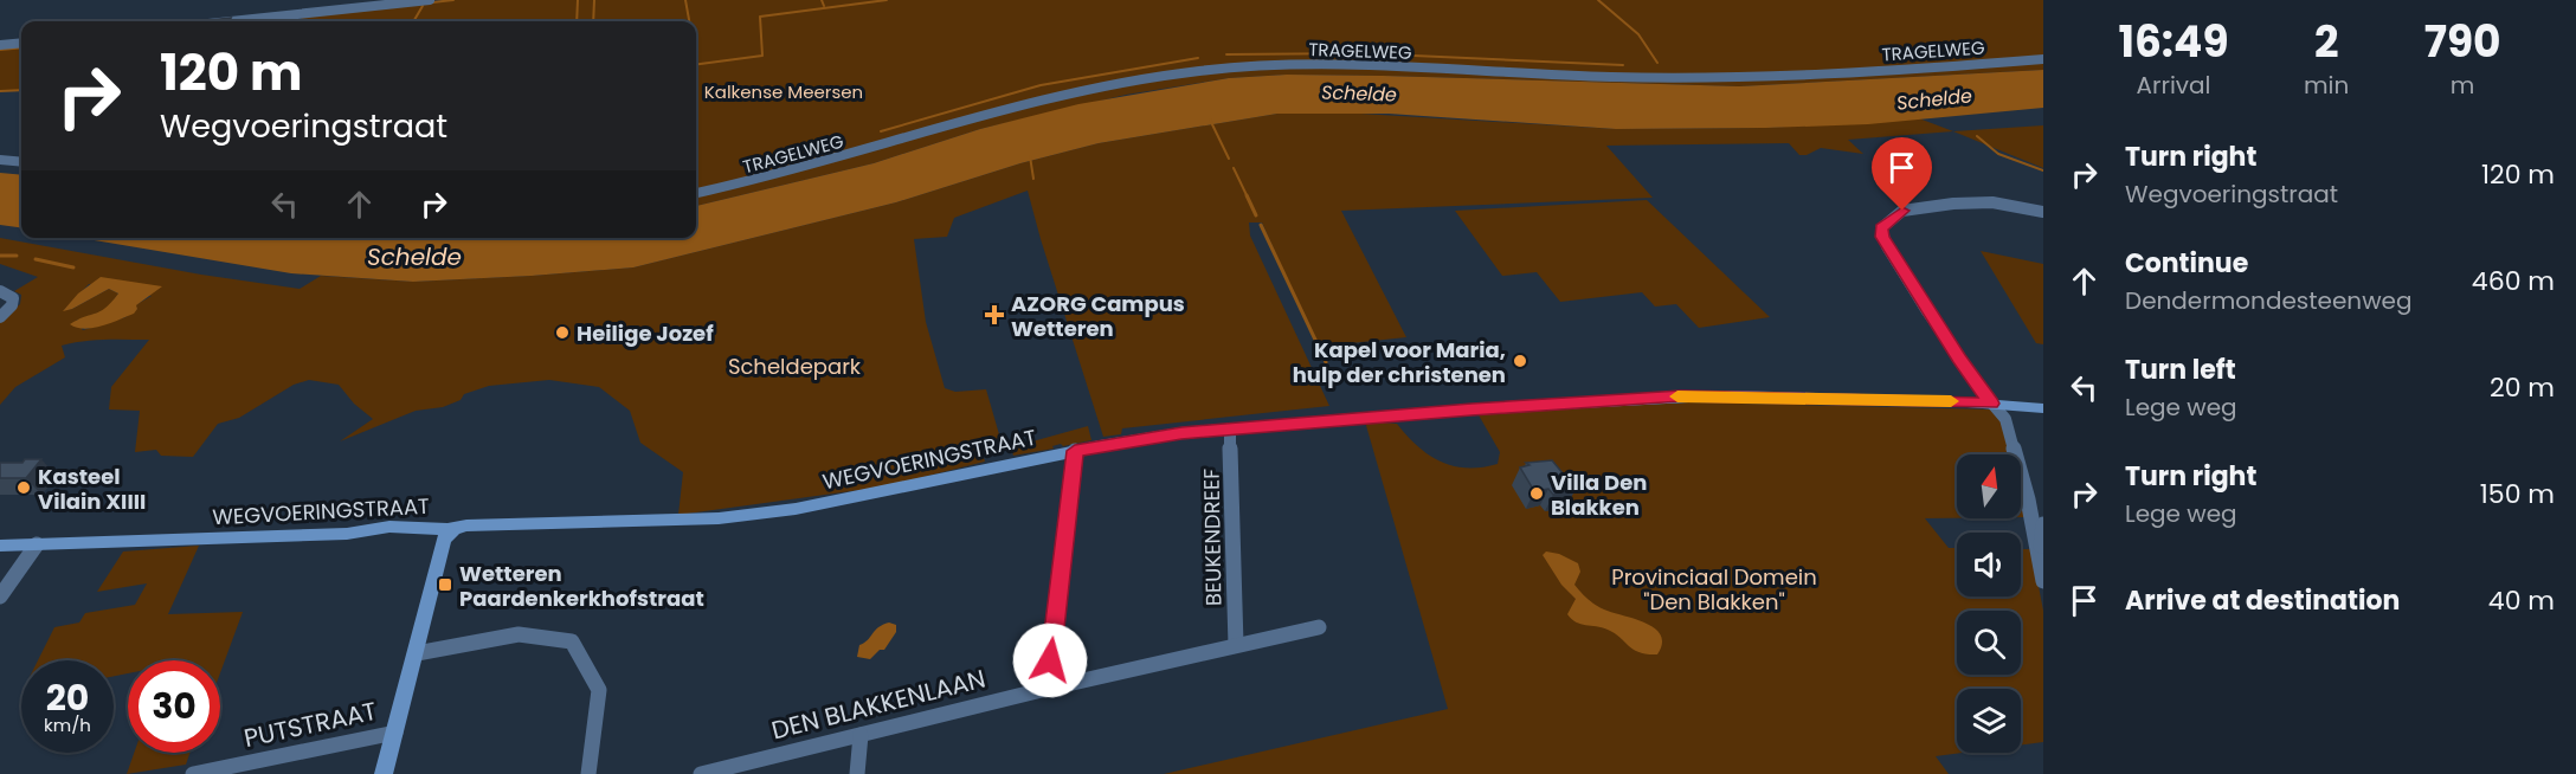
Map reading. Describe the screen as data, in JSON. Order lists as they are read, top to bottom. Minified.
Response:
{"streets":{"main road":["WEGVOERINGSTRAAT"],"street":["TRAGELWEG","BEUKENDREEF","DEN BLAKKENLAAN","PUTSTRAAT"]},"crossings":[["WEGVOERINGSTRAAT","BEUKENDREEF"],["BEUKENDREEF","DEN BLAKKENLAAN"]],"water":["Schelde"],"parks":["Kalkense Meersen","Scheldepark","Provinciaal Domein \"Den Blakken\""],"places":{"health":["AZORG Campus Wetteren"],"other":["Heilige Jozef","Kapel voor Maria, hulp der christenen","Kasteel Vilain XIIII","Villa Den Blakken"],"transit":["Wetteren Paardenkerkhofstraat"]},"north":"top","page":{"eta":["16:49","Arrival","2","min","790","m"],"turn":["120 m","Wegvoeringstraat"],"list":[{"name":"Turn right","note":"Wegvoeringstraat","value":"120 m"},{"name":"Continue","note":"Dendermondesteenweg","value":"460 m"},{"name":"Turn left","note":"Lege weg","value":"20 m"},{"name":"Turn right","note":"Lege weg","value":"150 m"},{"name":"Arrive at destination","value":"40 m"}],"speed":"20 km/h","limit":"30"}}
